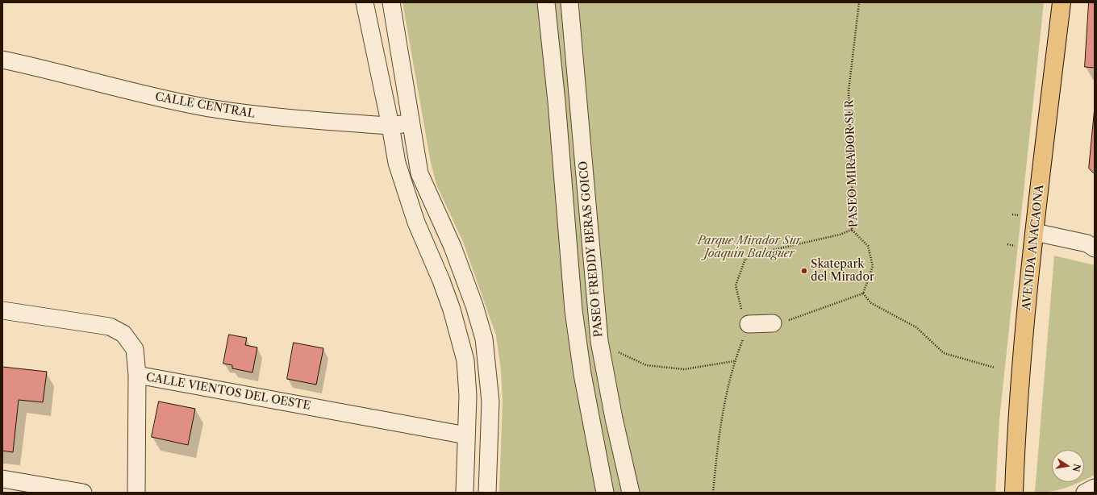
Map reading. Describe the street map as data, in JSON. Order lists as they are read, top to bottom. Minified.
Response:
{"streets":{"main road":["AVENIDA ANACAONA"],"street":["CALLE CENTRAL","PASEO FREDDY BERAS GOICO","CALLE VIENTOS DEL OESTE"],"path":["PASEO MIRADOR SUR"]},"parks":["Parque Mirador Sur Joaquín Balaguer"],"places":["Skatepark del Mirador"],"north":"right"}
